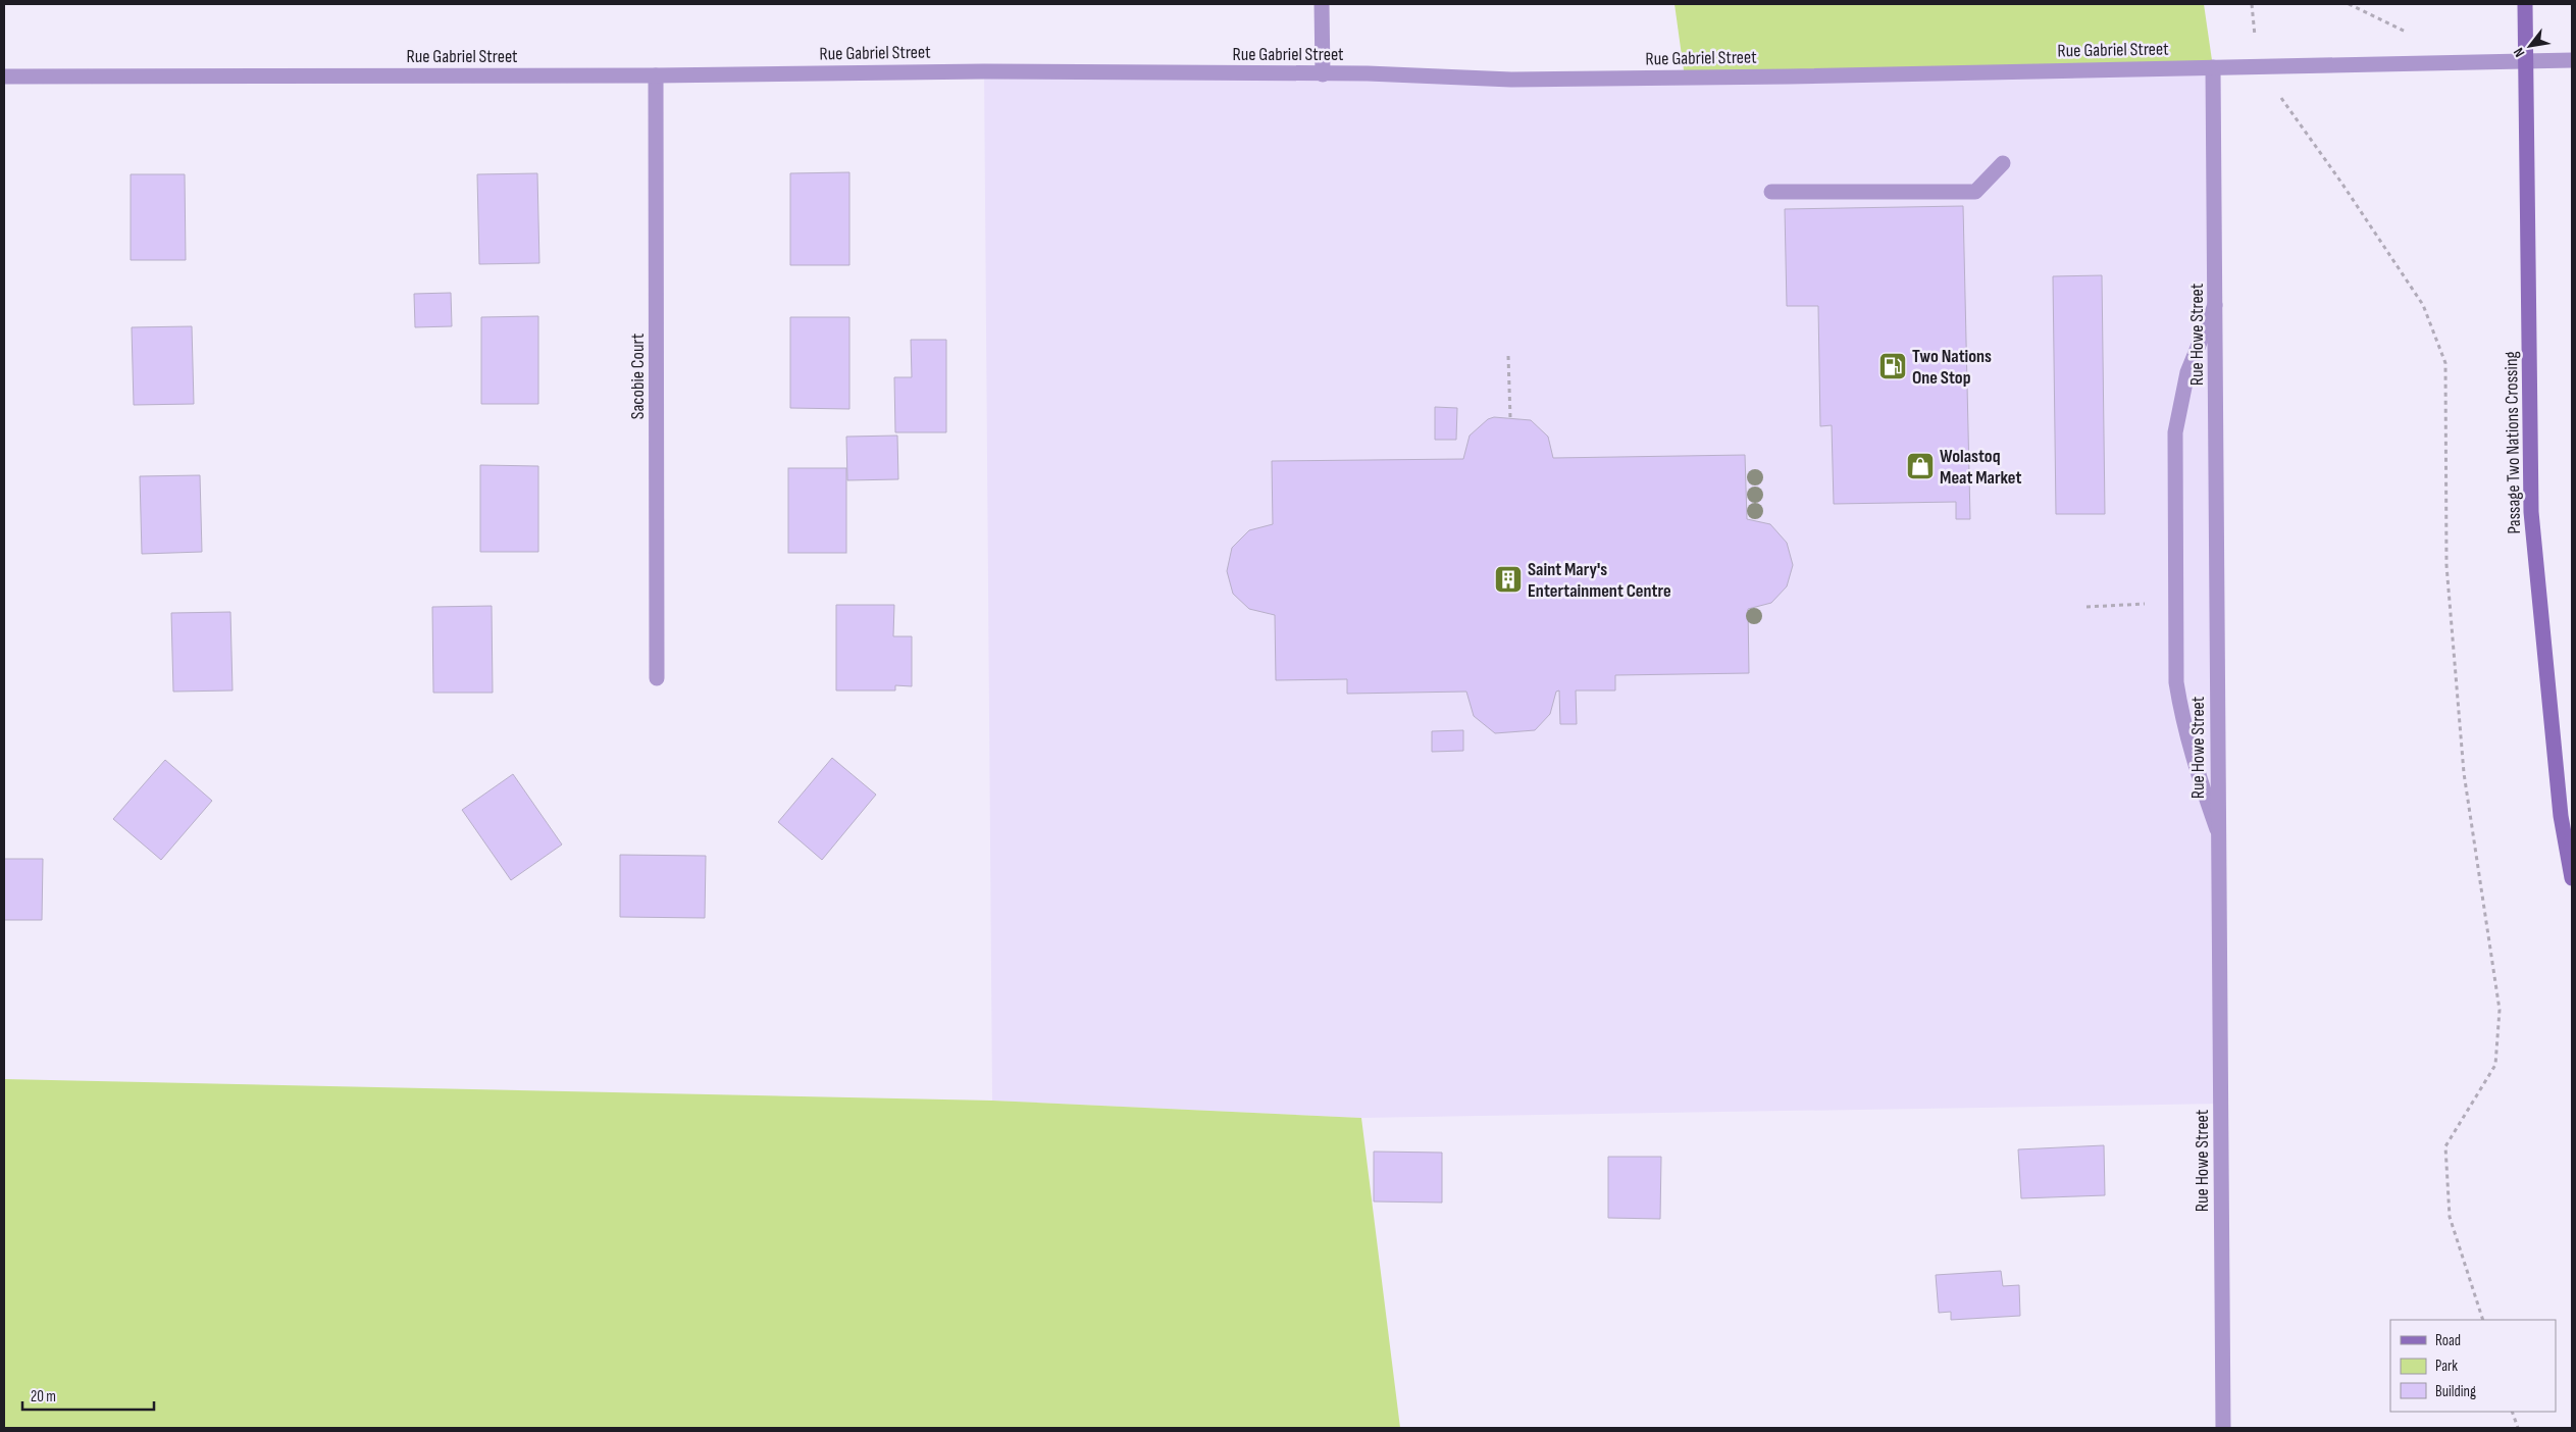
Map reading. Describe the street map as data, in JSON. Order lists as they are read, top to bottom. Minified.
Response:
{"streets":{"main road":["Passage Two Nations Crossing"],"street":["Rue Gabriel Street","Rue Howe Street","Sacobie Court"]},"crossings":[["Rue Gabriel Street","Rue Howe Street"],["Rue Gabriel Street","Sacobie Court"]],"places":{"fuel station":["Two Nations One Stop"],"shop":["Wolastoq Meat Market"],"building":["Saint Mary's Entertainment Centre"]},"legend":["Road","Park","Building"],"scale_bar":"20 m","north":"bottom left"}
